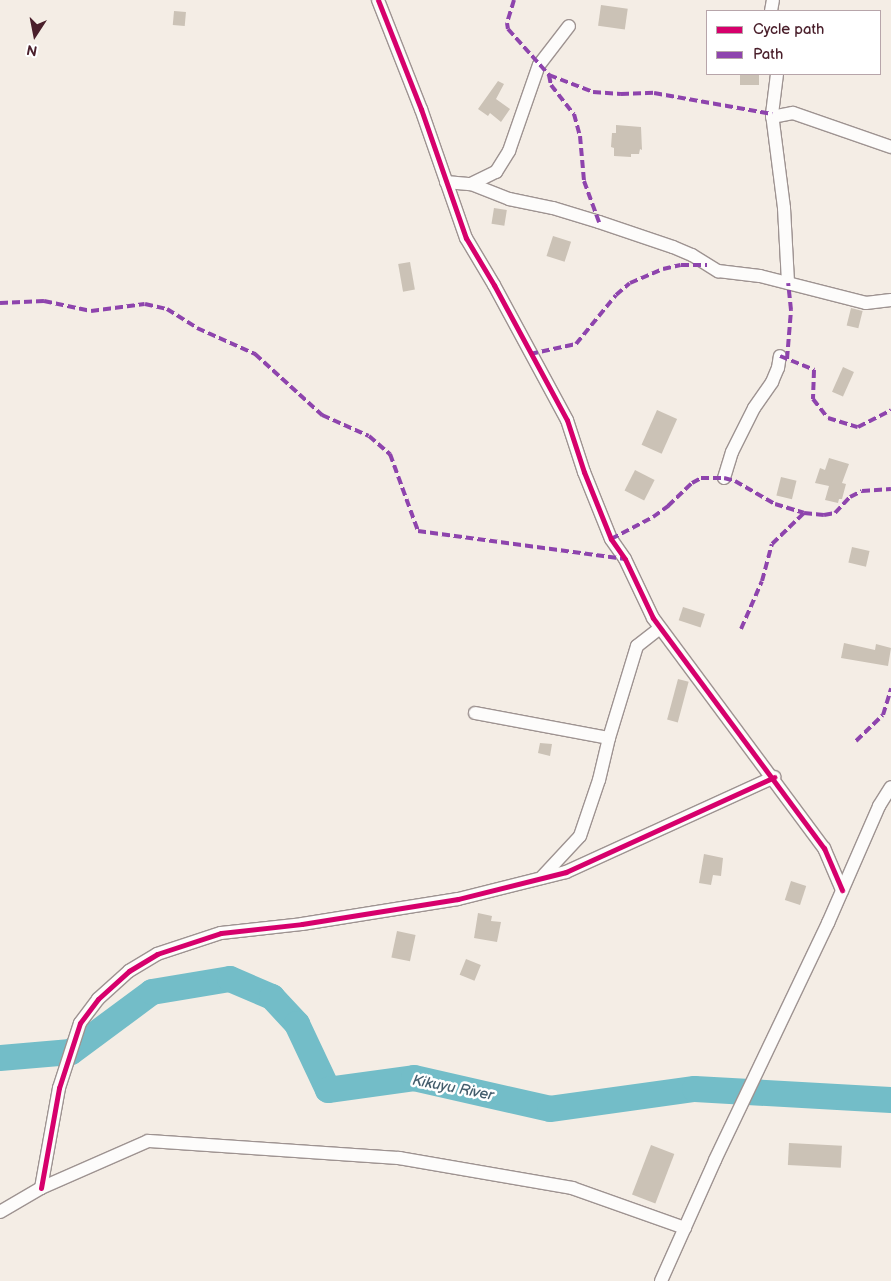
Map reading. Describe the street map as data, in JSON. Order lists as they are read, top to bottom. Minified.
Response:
{"water":["Kikuyu River"],"legend":["Cycle path","Path"],"north":"bottom"}
